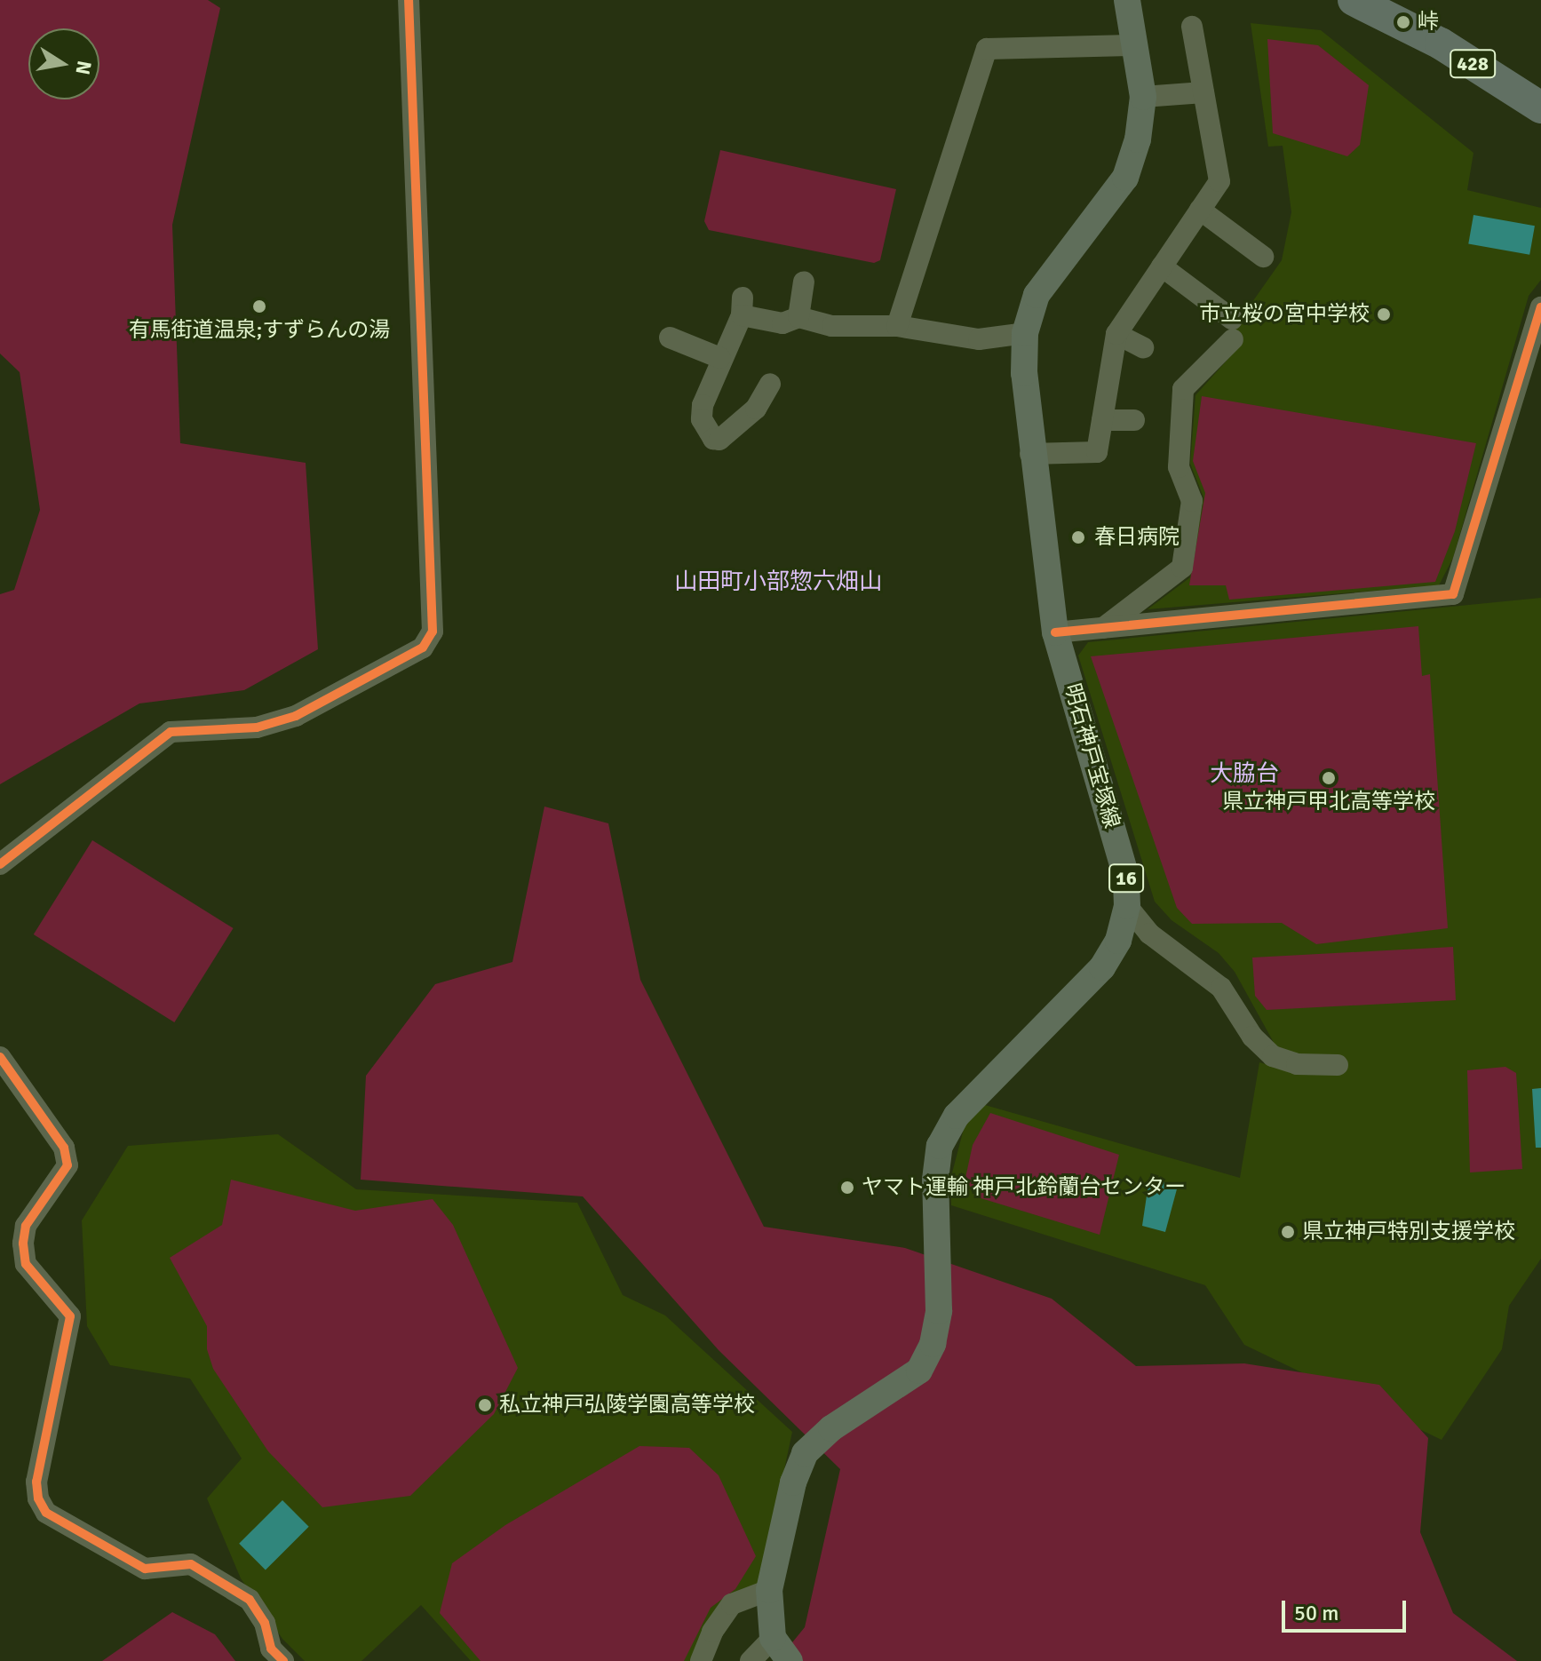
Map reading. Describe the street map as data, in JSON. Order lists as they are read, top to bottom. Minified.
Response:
{"streets":{"highway":["428"],"main road":["明石神戸宝塚線","16"]},"districts":["山田町小部惣六畑山","大脇台"],"places":["峠","有馬街道温泉;すずらんの湯","市立桜の宮中学校","春日病院","県立神戸甲北高等学校","ヤマト運輸 神戸北鈴蘭台センター","県立神戸特別支援学校","私立神戸弘陵学園高等学校"],"scale_bar":"50 m","north":"right"}
